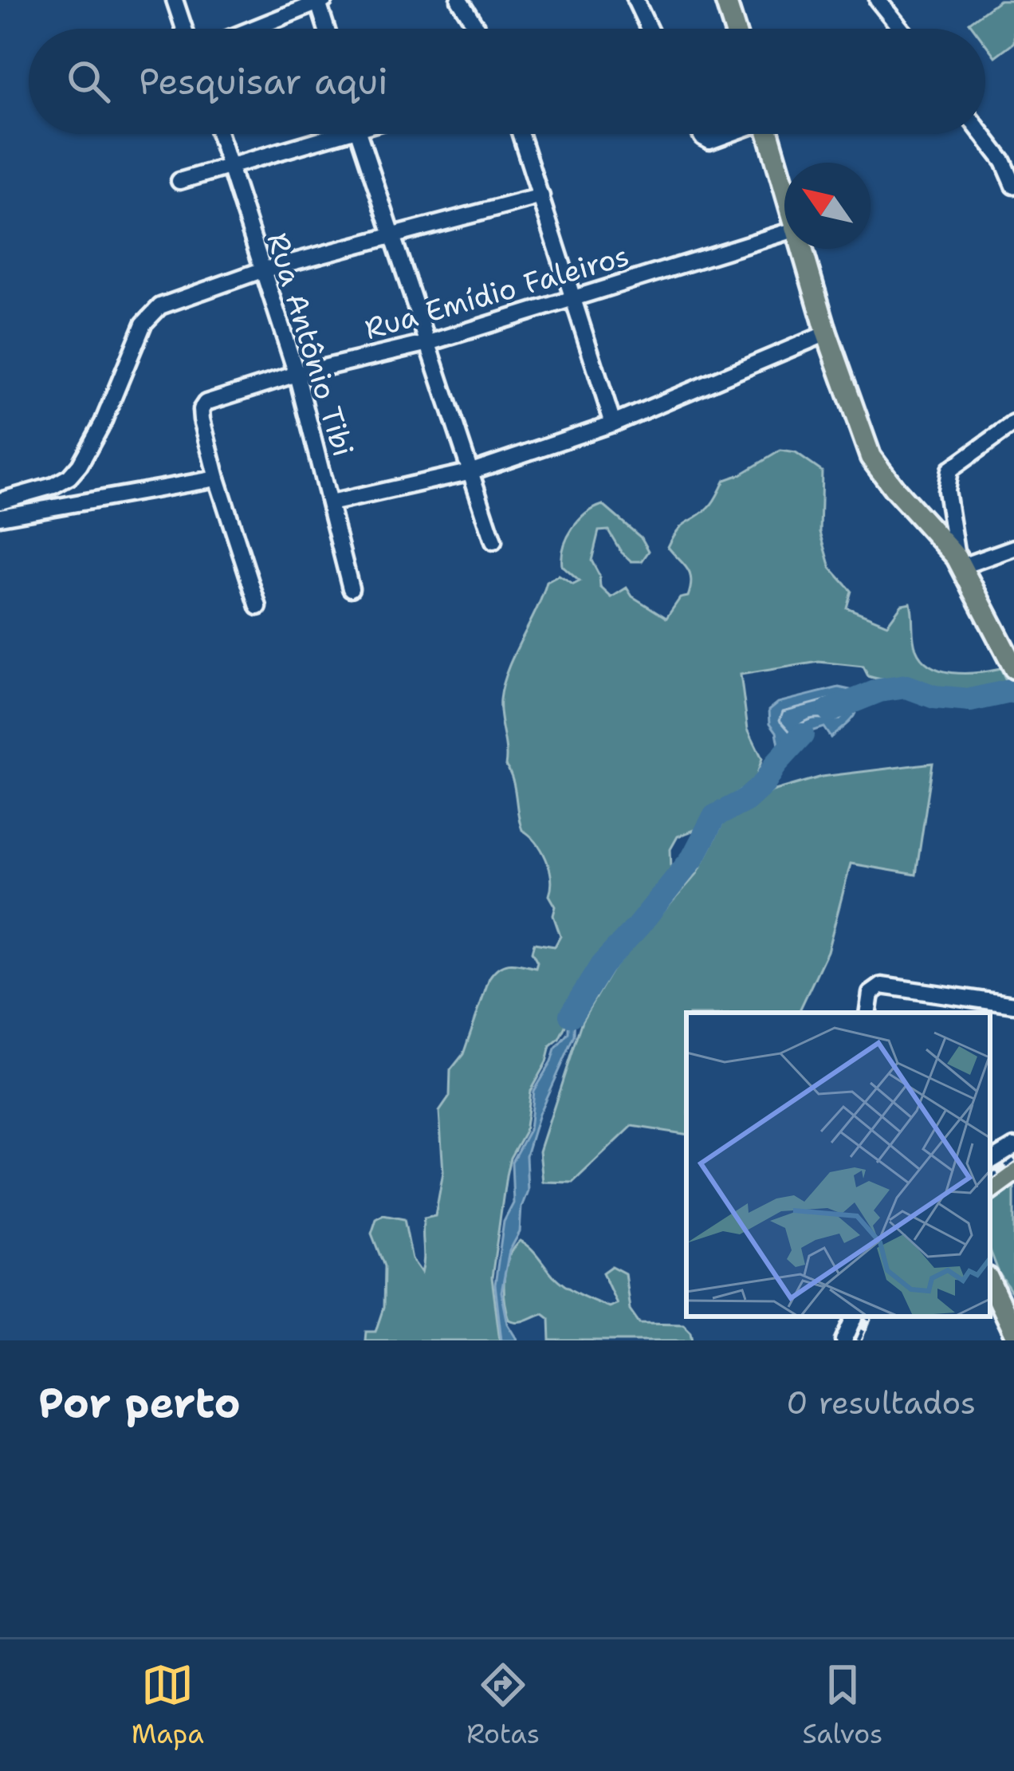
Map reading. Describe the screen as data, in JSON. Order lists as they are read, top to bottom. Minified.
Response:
{"streets":{"street":["Rua Emídio Faleiros","Rua Antônio Tibi"]},"crossings":[["Rua Emídio Faleiros","Rua Antônio Tibi"]],"north":"top left","page":{"search":"Pesquisar aqui","heading":["Por perto","0 resultados"],"nav":["Mapa","Rotas","Salvos"]}}
